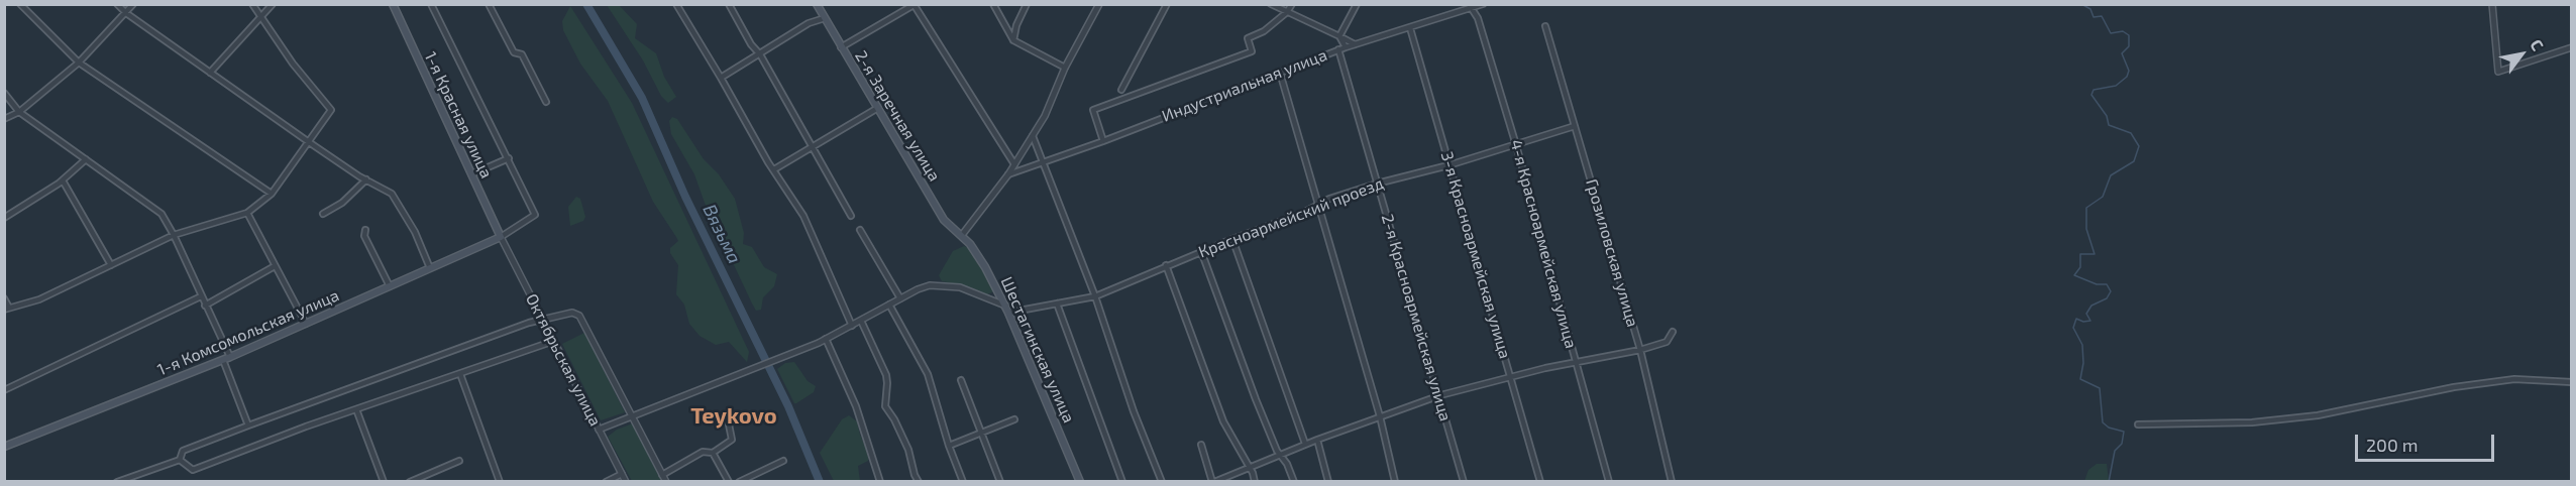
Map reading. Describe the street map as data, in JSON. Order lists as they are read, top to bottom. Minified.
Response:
{"streets":{"main road":["1-я Красная улица","2-я Заречная улица","1-я Комсомольская улица","Шестагинская улица"],"street":["Индустриальная улица","Красноармейский проезд","4-я Красноармейская улица","Грозиловская улица","3-я Красноармейская улица","2-я Красноармейская улица","Октябрьская улица"]},"crossings":[["Индустриальная улица","4-я Красноармейская улица"],["Индустриальная улица","3-я Красноармейская улица"],["Индустриальная улица","2-я Красноармейская улица"],["1-я Красная улица","1-я Комсомольская улица"],["1-я Красная улица","Октябрьская улица"],["2-я Заречная улица","Шестагинская улица"],["Красноармейский проезд","4-я Красноармейская улица"],["Красноармейский проезд","Грозиловская улица"],["Красноармейский проезд","3-я Красноармейская улица"],["Красноармейский проезд","2-я Красноармейская улица"],["Красноармейский проезд","Шестагинская улица"],["1-я Комсомольская улица","Октябрьская улица"]],"districts":["Teykovo"],"water":["Вязьма"],"scale_bar":"200 m","north":"top right"}
